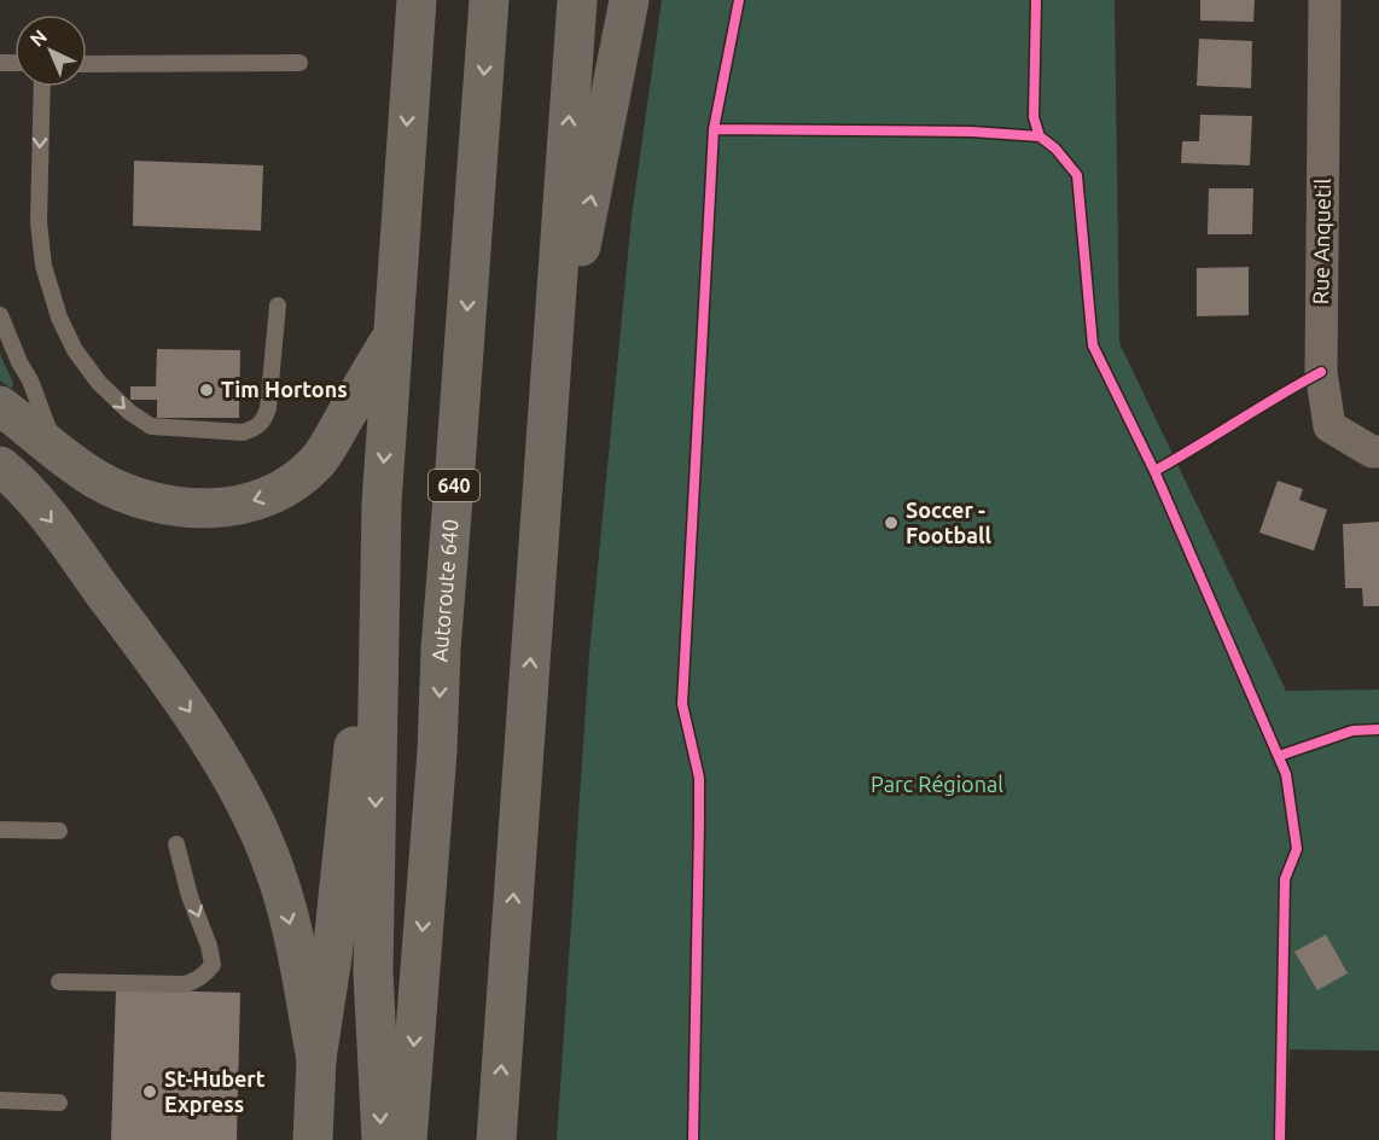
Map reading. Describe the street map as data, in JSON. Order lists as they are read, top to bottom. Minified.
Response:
{"streets":{"highway":["640","Autoroute 640"],"street":["Rue Anquetil"]},"parks":["Parc Régional"],"places":["Tim Hortons","Soccer - Football","St-Hubert Express"],"north":"top left"}
